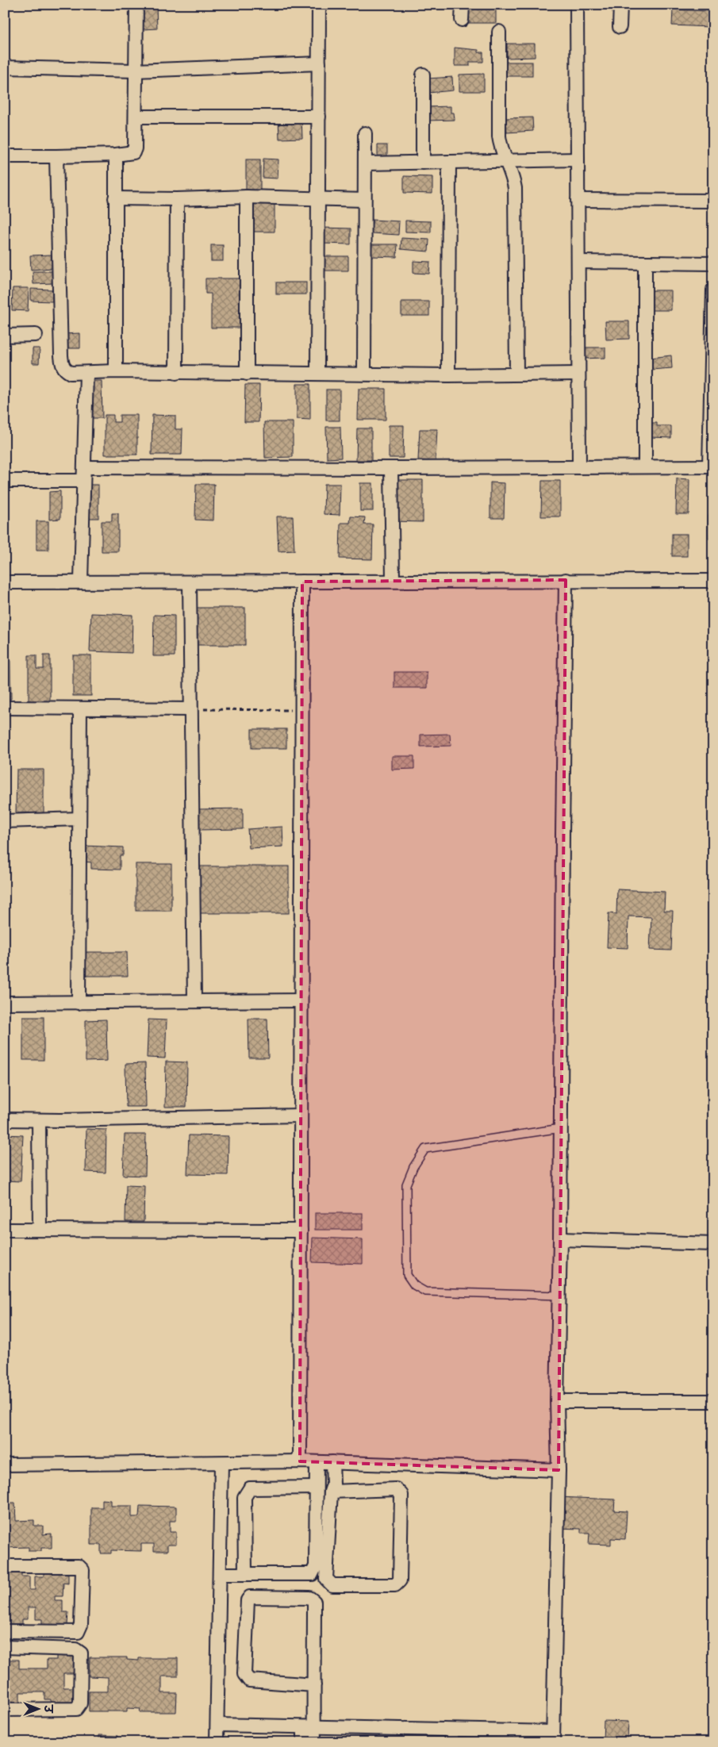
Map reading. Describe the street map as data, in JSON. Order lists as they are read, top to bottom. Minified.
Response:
{"north":"right"}
